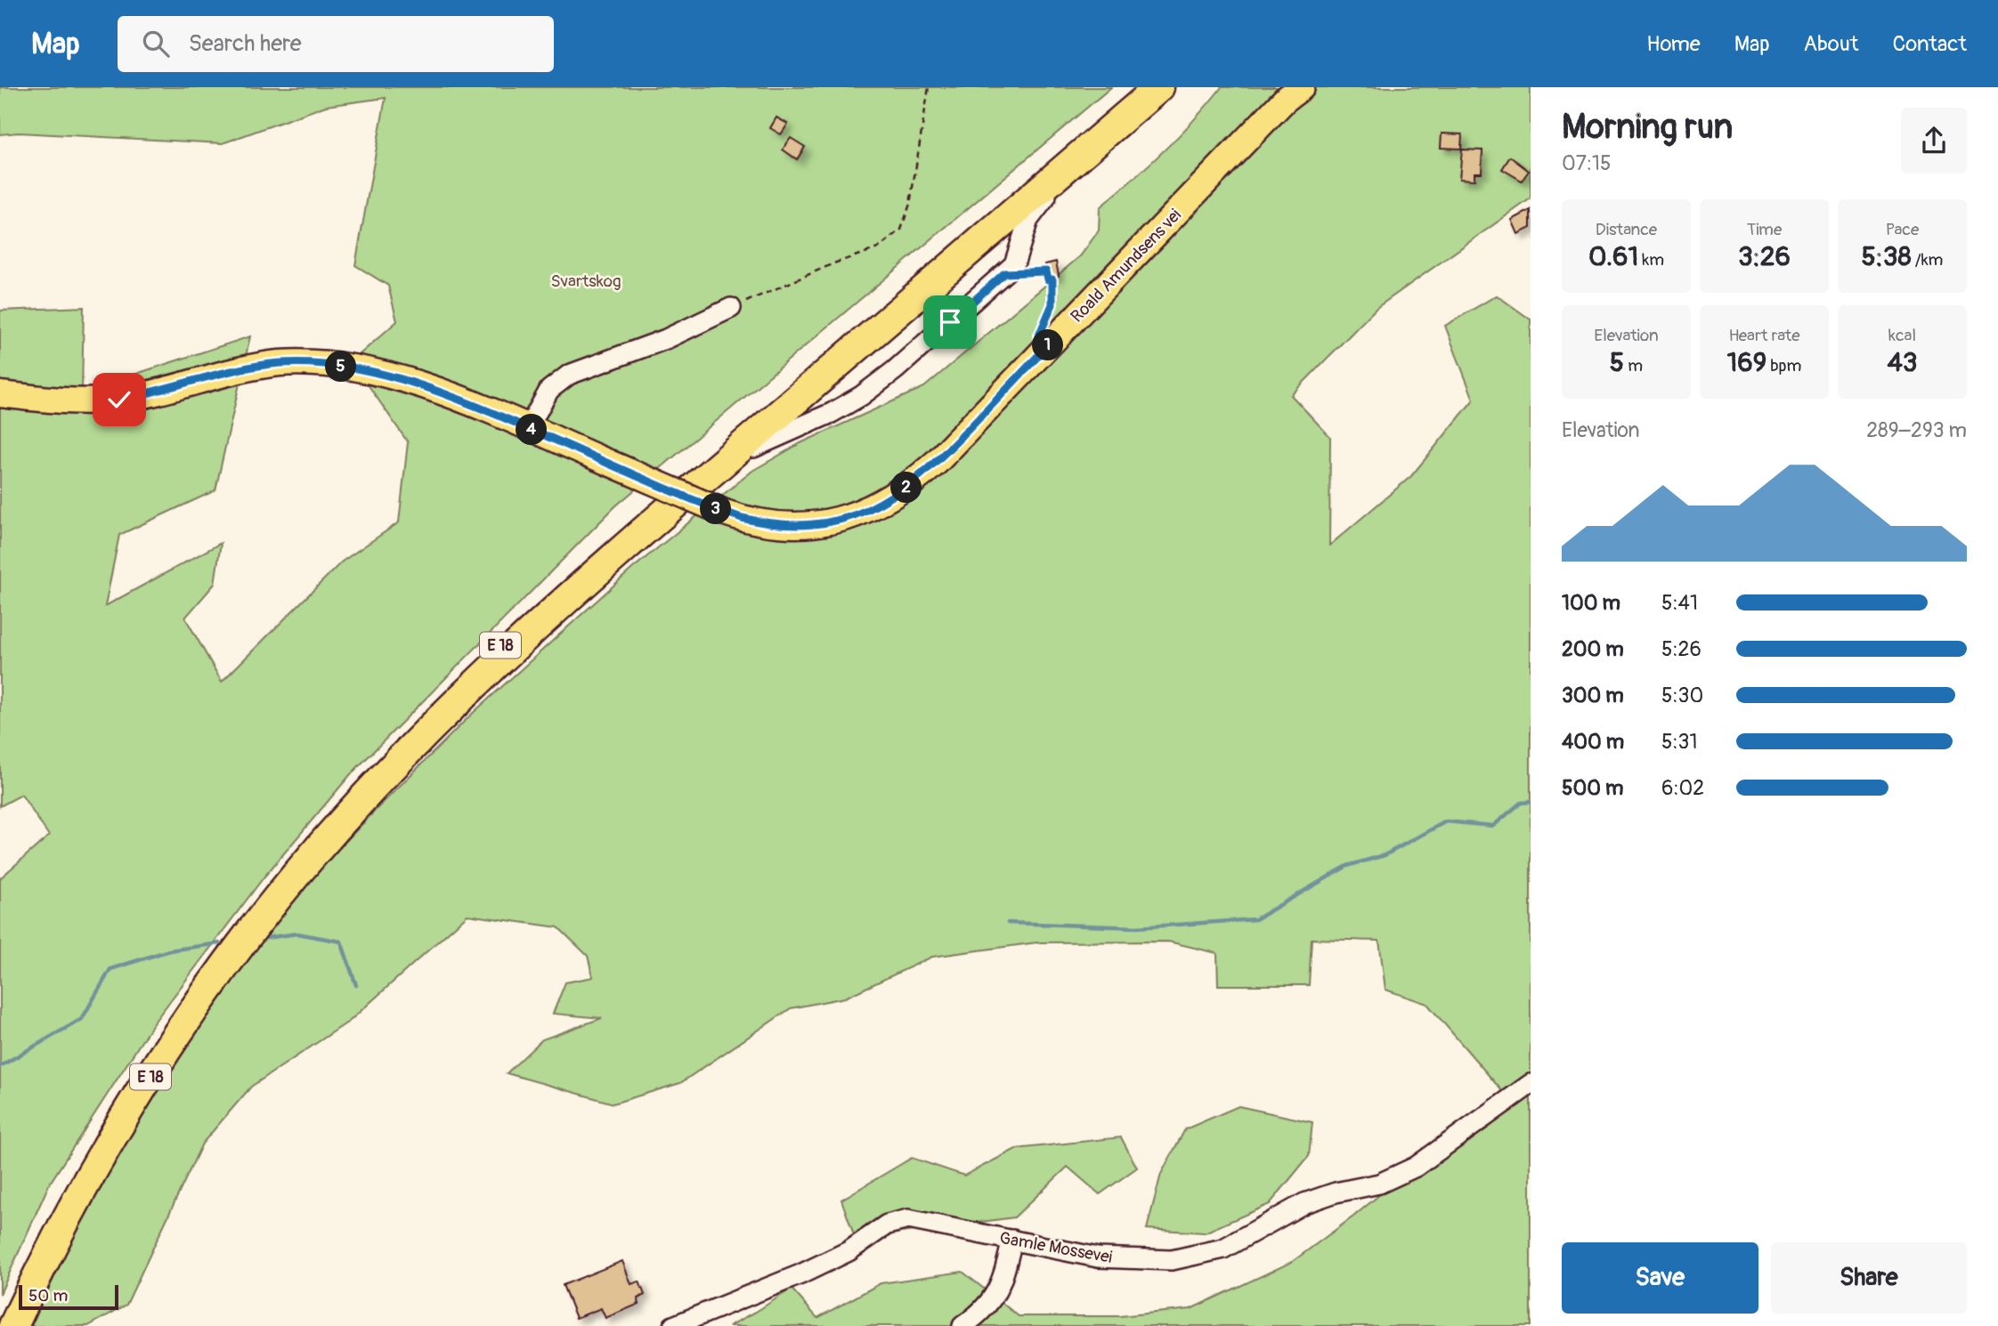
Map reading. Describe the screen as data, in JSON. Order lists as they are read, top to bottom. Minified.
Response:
{"streets":{"highway":["E 18"],"main road":["Roald Amundsens vei"],"street":["Gamle Mossevei"]},"parks":["Svartskog"],"scale_bar":"50 m","page":{"header":"Map","search":"Search here","nav":["Home","Map","About","Contact"],"heading":["Morning run","07:15"],"stats":[["Distance","0.61 km"],["Time","3:26"],["Pace","5:38 /km"],["Elevation","5 m"],["Heart rate","169 bpm"],["kcal","43"]],"pins":["1","5","4","2","3"],"chart":["Elevation","289–293 m"],"list":[{"name":"100 m","note":"5:41"},{"name":"200 m","note":"5:26"},{"name":"300 m","note":"5:30"},{"name":"400 m","note":"5:31"},{"name":"500 m","note":"6:02"}],"buttons":["Save","Share"],"scale":"50 m"}}
